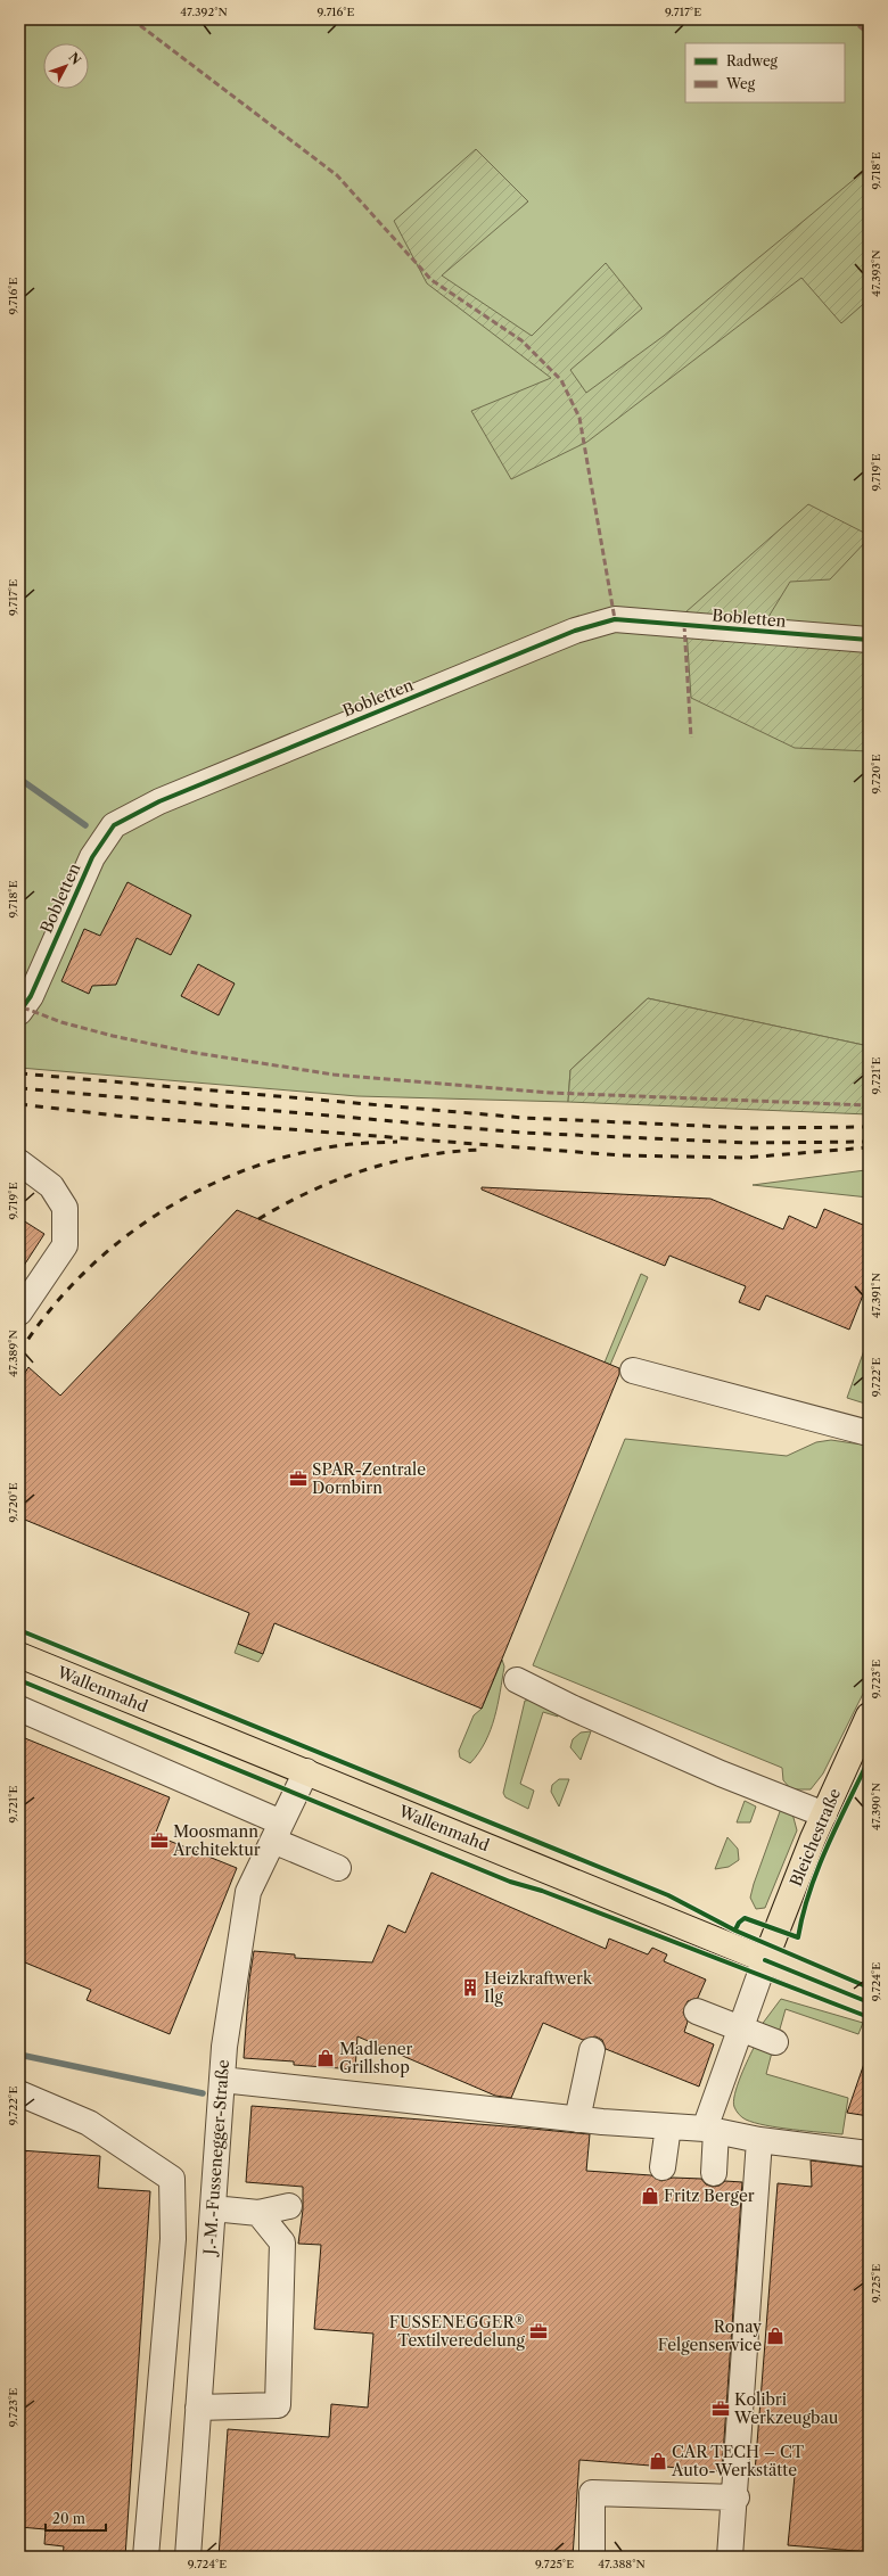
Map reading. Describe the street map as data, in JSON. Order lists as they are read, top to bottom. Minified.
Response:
{"streets":{"main road":["Wallenmahd","Bleichestraße"],"street":["Bobletten","J.-M.-Fussenegger-Straße"]},"crossings":[["Wallenmahd","Bleichestraße"],["Wallenmahd","J.-M.-Fussenegger-Straße"]],"places":{"office":["SPAR-Zentrale Dornbirn","Moosmann Architektur","FUSSENEGGER® Textilveredelung","Kolibri Werkzeugbau"],"building":["Heizkraftwerk Ilg"],"shop":["Madlener Grillshop","Fritz Berger","Ronay Felgenservice","CAR TECH – CT Auto-Werkstätte"]},"legend":["Radweg","Weg"],"scale_bar":"20 m","north":"top right","coordinates":["47.392°N","9.716°E","9.717°E","9.718°E","47.393°N","9.719°E","9.720°E","9.721°E","47.391°N","47.389°N","9.722°E","9.723°E","47.390°N","9.724°E","9.725°E","47.388°N"]}
